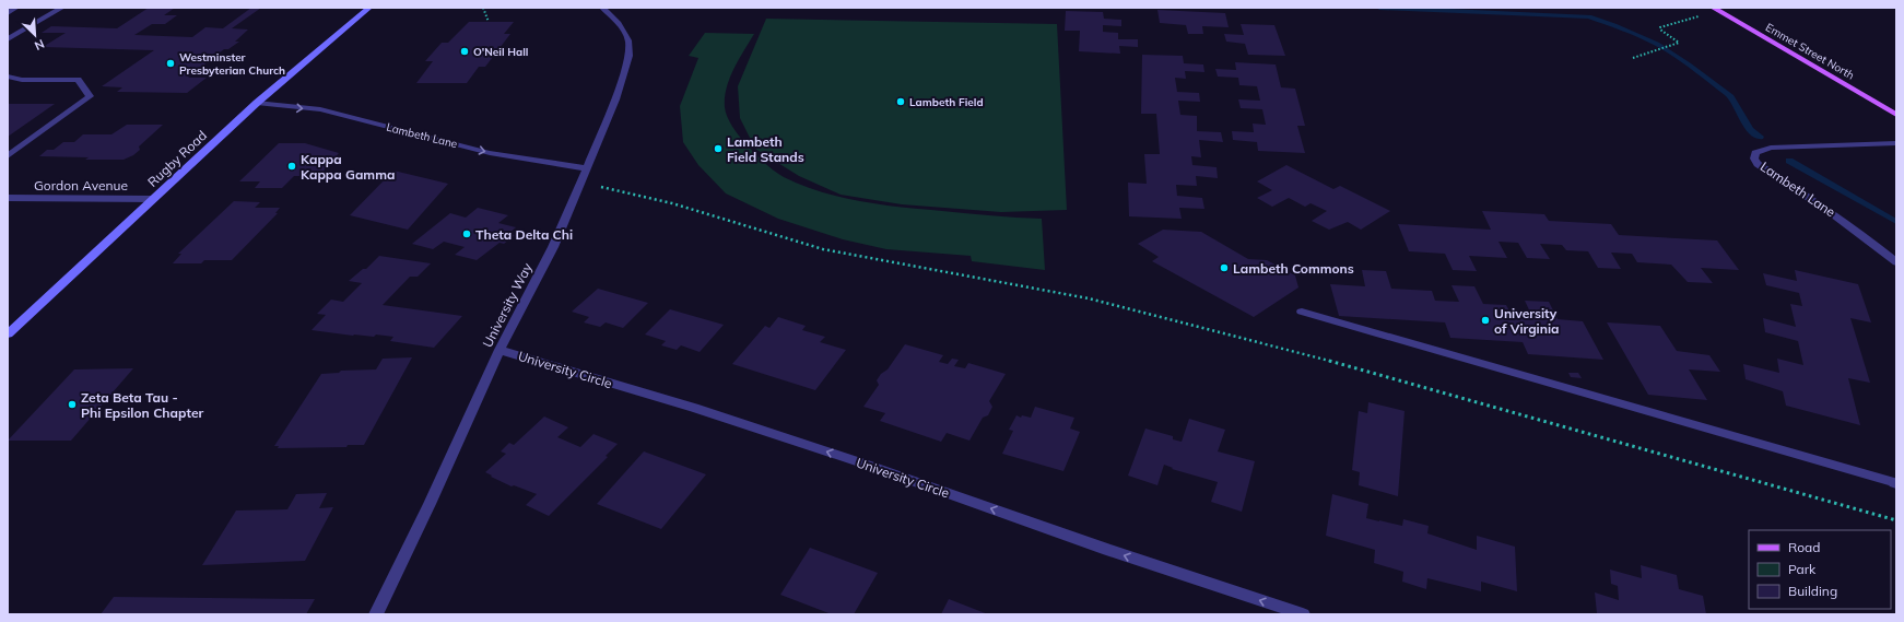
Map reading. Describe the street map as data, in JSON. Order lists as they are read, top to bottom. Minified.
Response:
{"streets":{"main road":["Emmet Street North","Rugby Road"],"street":["Lambeth Lane","Gordon Avenue","University Way","University Circle"]},"crossings":[["Lambeth Lane","Rugby Road"],["Lambeth Lane","University Way"],["Rugby Road","Gordon Avenue"],["University Way","University Circle"]],"one_way":["Lambeth Lane","University Circle"],"places":["O'Neil Hall","Westminster Presbyterian Church","Lambeth Field","Lambeth Field Stands","Kappa Kappa Gamma","Theta Delta Chi","Lambeth Commons","University of Virginia","Zeta Beta Tau - Phi Epsilon Chapter"],"legend":["Road","Park","Building"],"north":"bottom right"}
